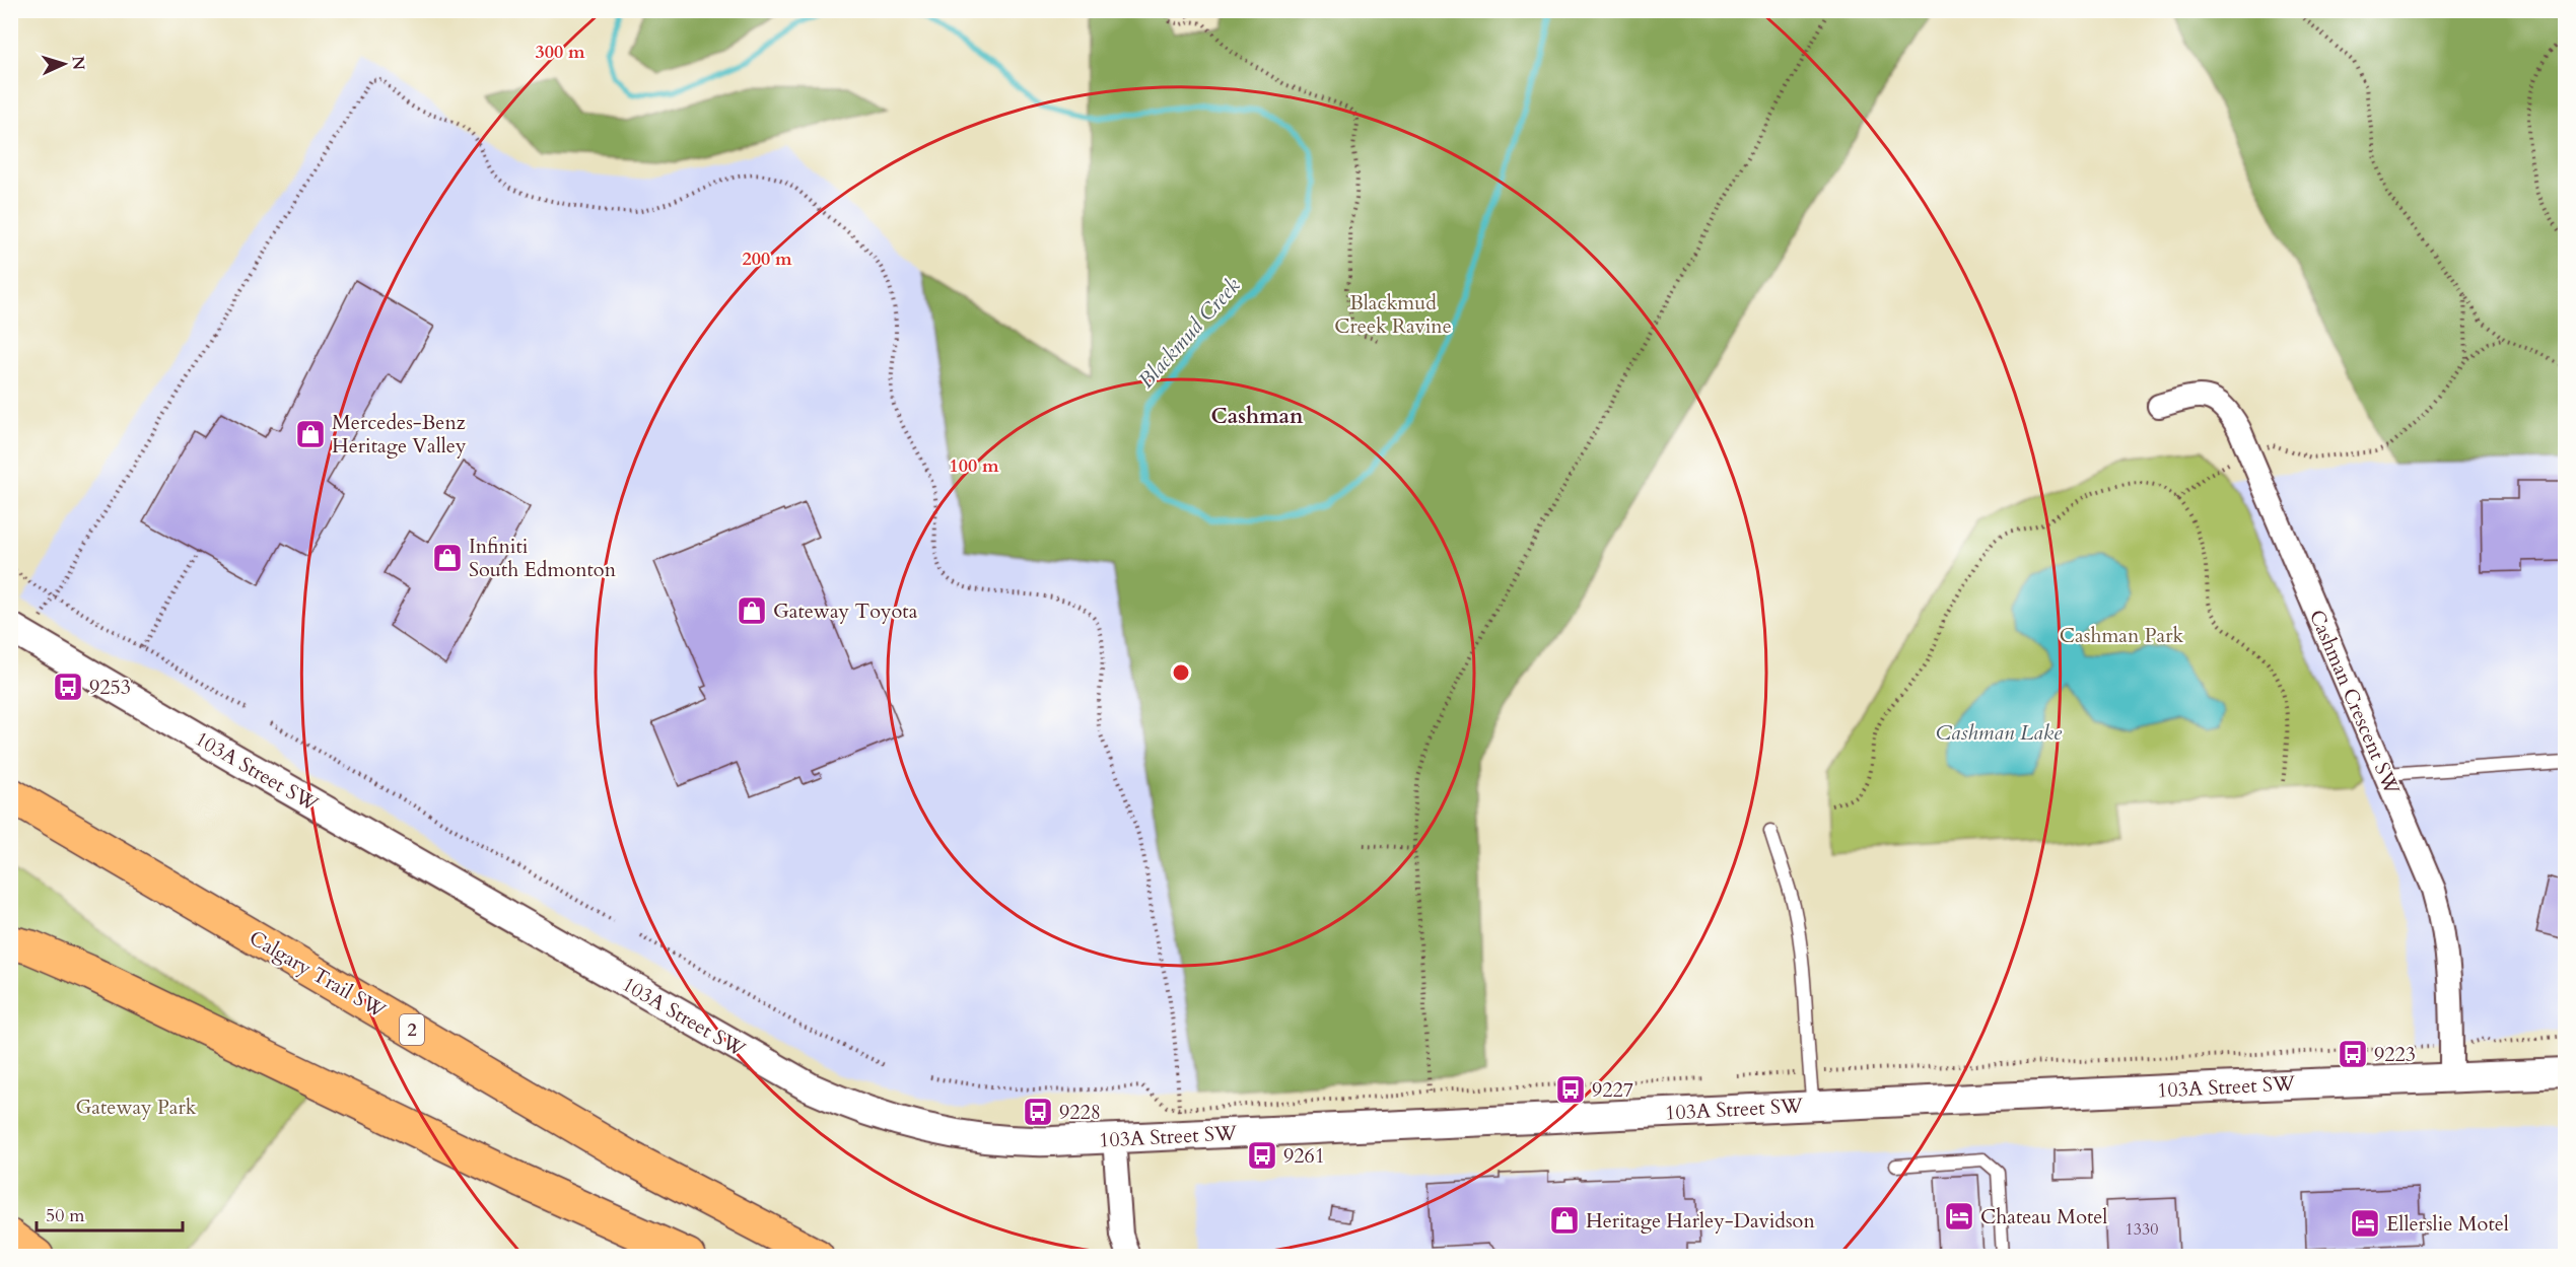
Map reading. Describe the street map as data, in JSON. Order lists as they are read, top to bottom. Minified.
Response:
{"streets":{"highway":["Calgary Trail SW","2"],"street":["Cashman Crescent SW","103A Street SW"]},"crossings":[["Cashman Crescent SW","103A Street SW"]],"districts":["Cashman"],"water":["Blackmud Creek","Cashman Lake"],"parks":["Blackmud Creek Ravine","Cashman Park","Gateway Park"],"places":{"shop":["Mercedes-Benz Heritage Valley","Infiniti South Edmonton","Gateway Toyota","Heritage Harley-Davidson"],"bus stop":["9253","9223","9227","9228","9261"],"hotel":["Chateau Motel","Ellerslie Motel"]},"house_numbers":["1330"],"scale_bar":"50 m","north":"right","rings":["300 m","200 m","100 m"]}
